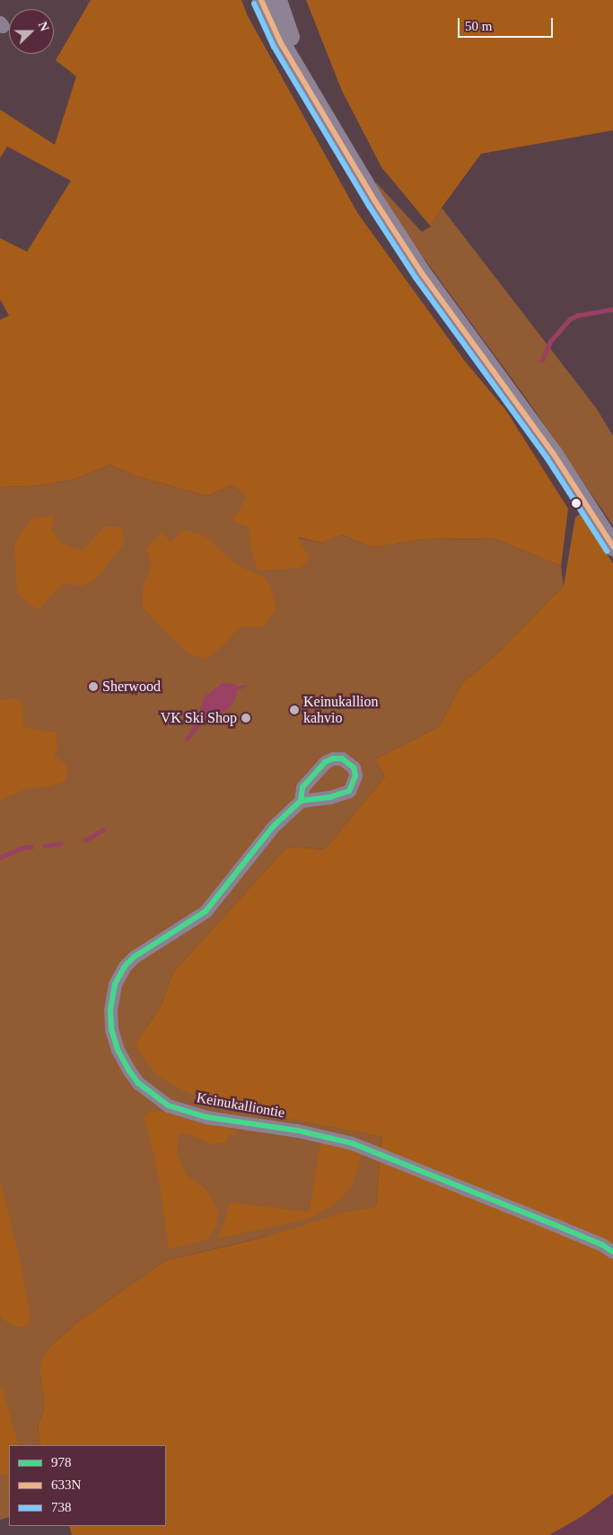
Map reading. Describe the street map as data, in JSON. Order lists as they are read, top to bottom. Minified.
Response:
{"streets":{"street":["Keinukalliontie"]},"places":["Sherwood","Keinukallion kahvio","VK Ski Shop"],"lines":["transit line 633N","transit line 738","transit line 978"],"legend":["978","633N","738"],"scale_bar":"50 m","north":"right"}
